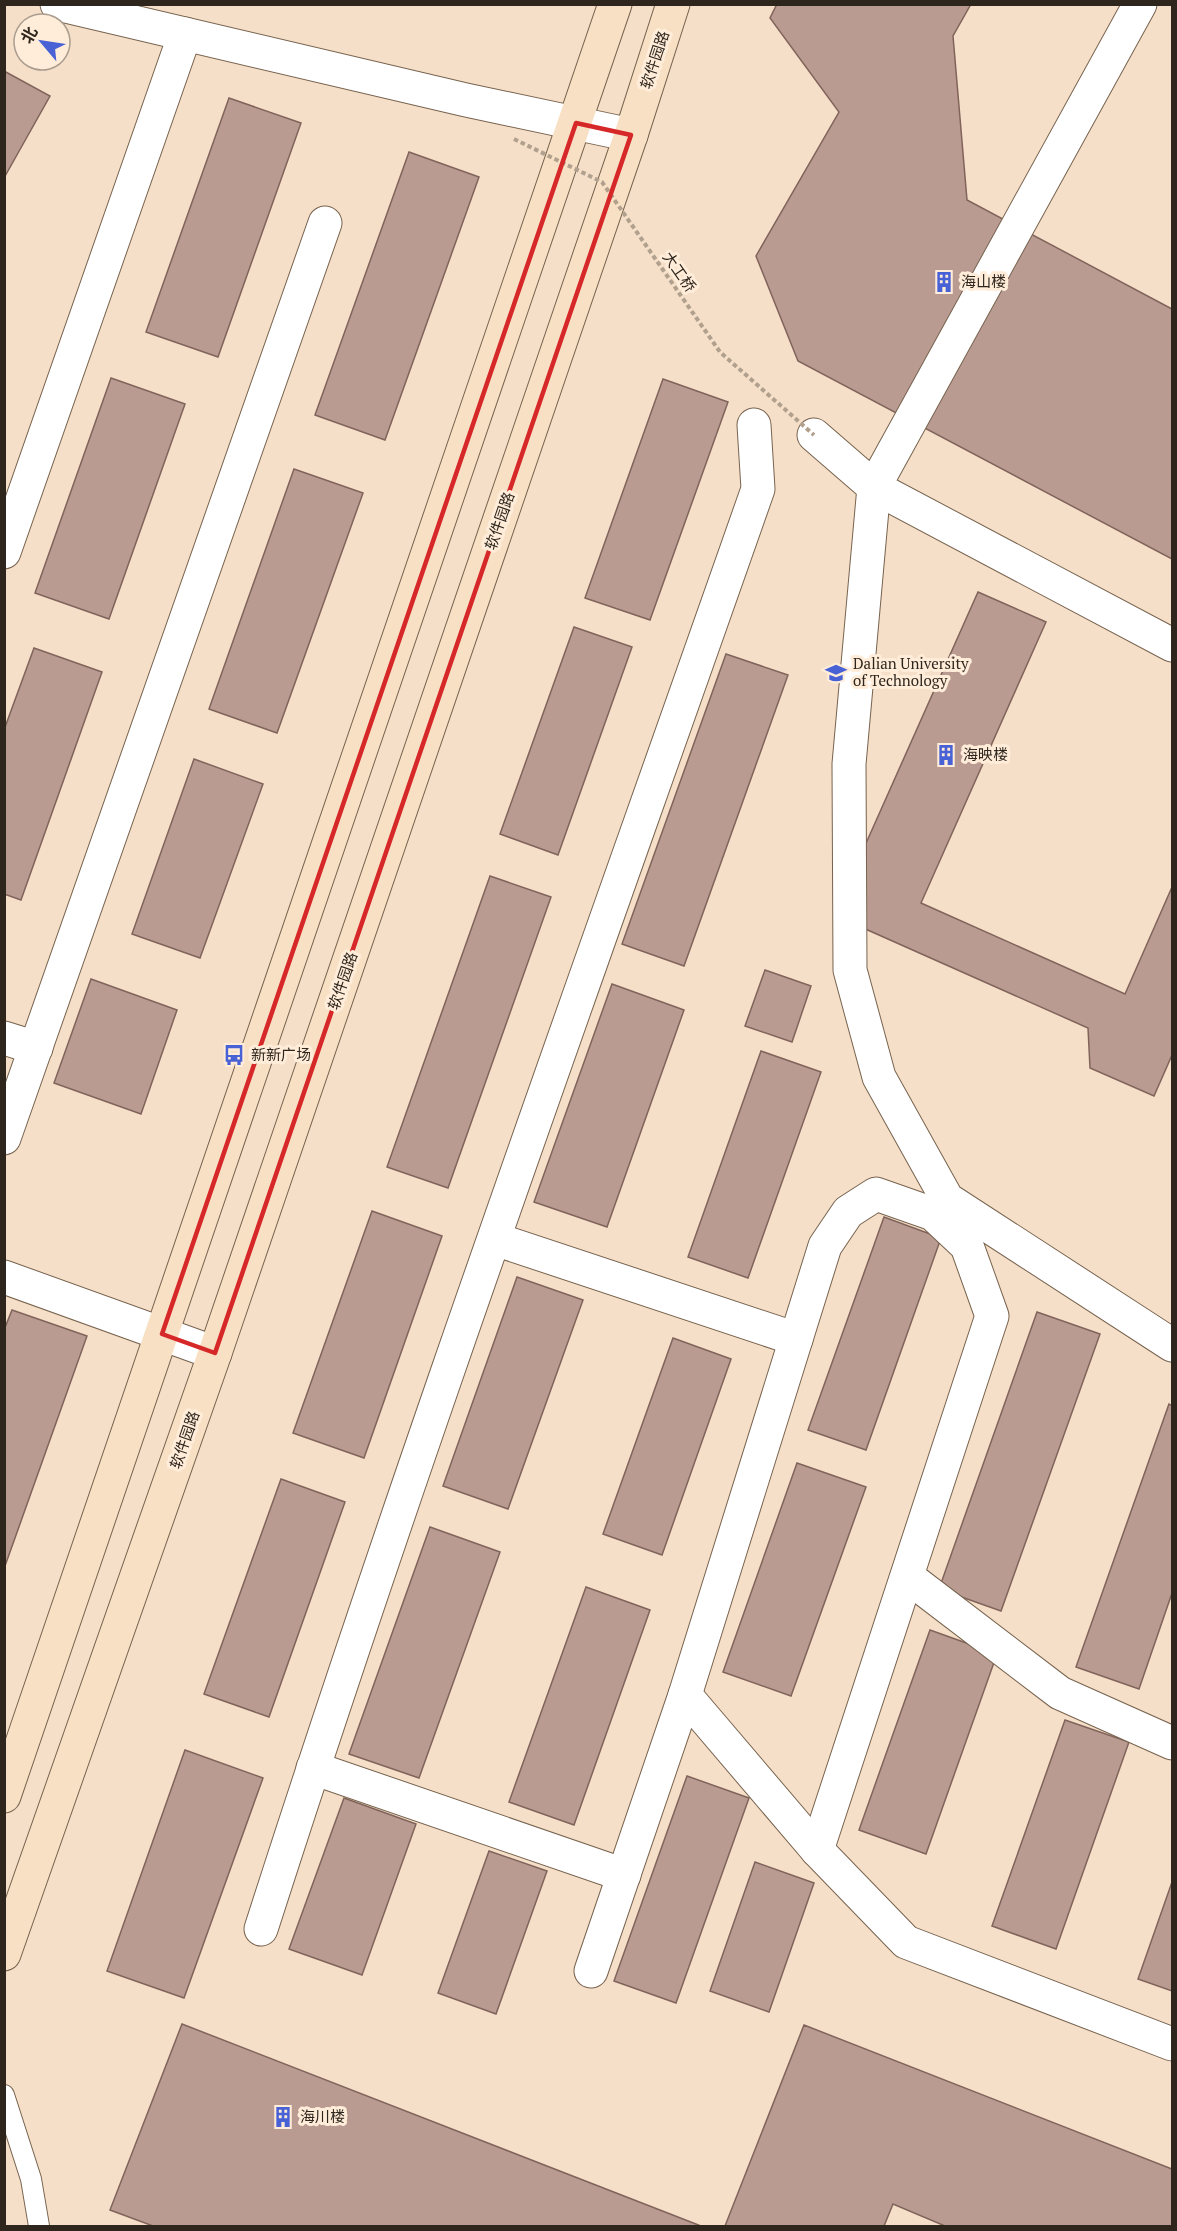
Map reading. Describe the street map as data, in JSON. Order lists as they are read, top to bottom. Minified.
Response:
{"streets":{"main road":["软件园路"],"path":["大工桥"]},"places":{"building":["海山楼","海映楼","海川楼"],"school or university":["Dalian University of Technology"],"bus stop":["新新广场"]},"north":"top left"}
